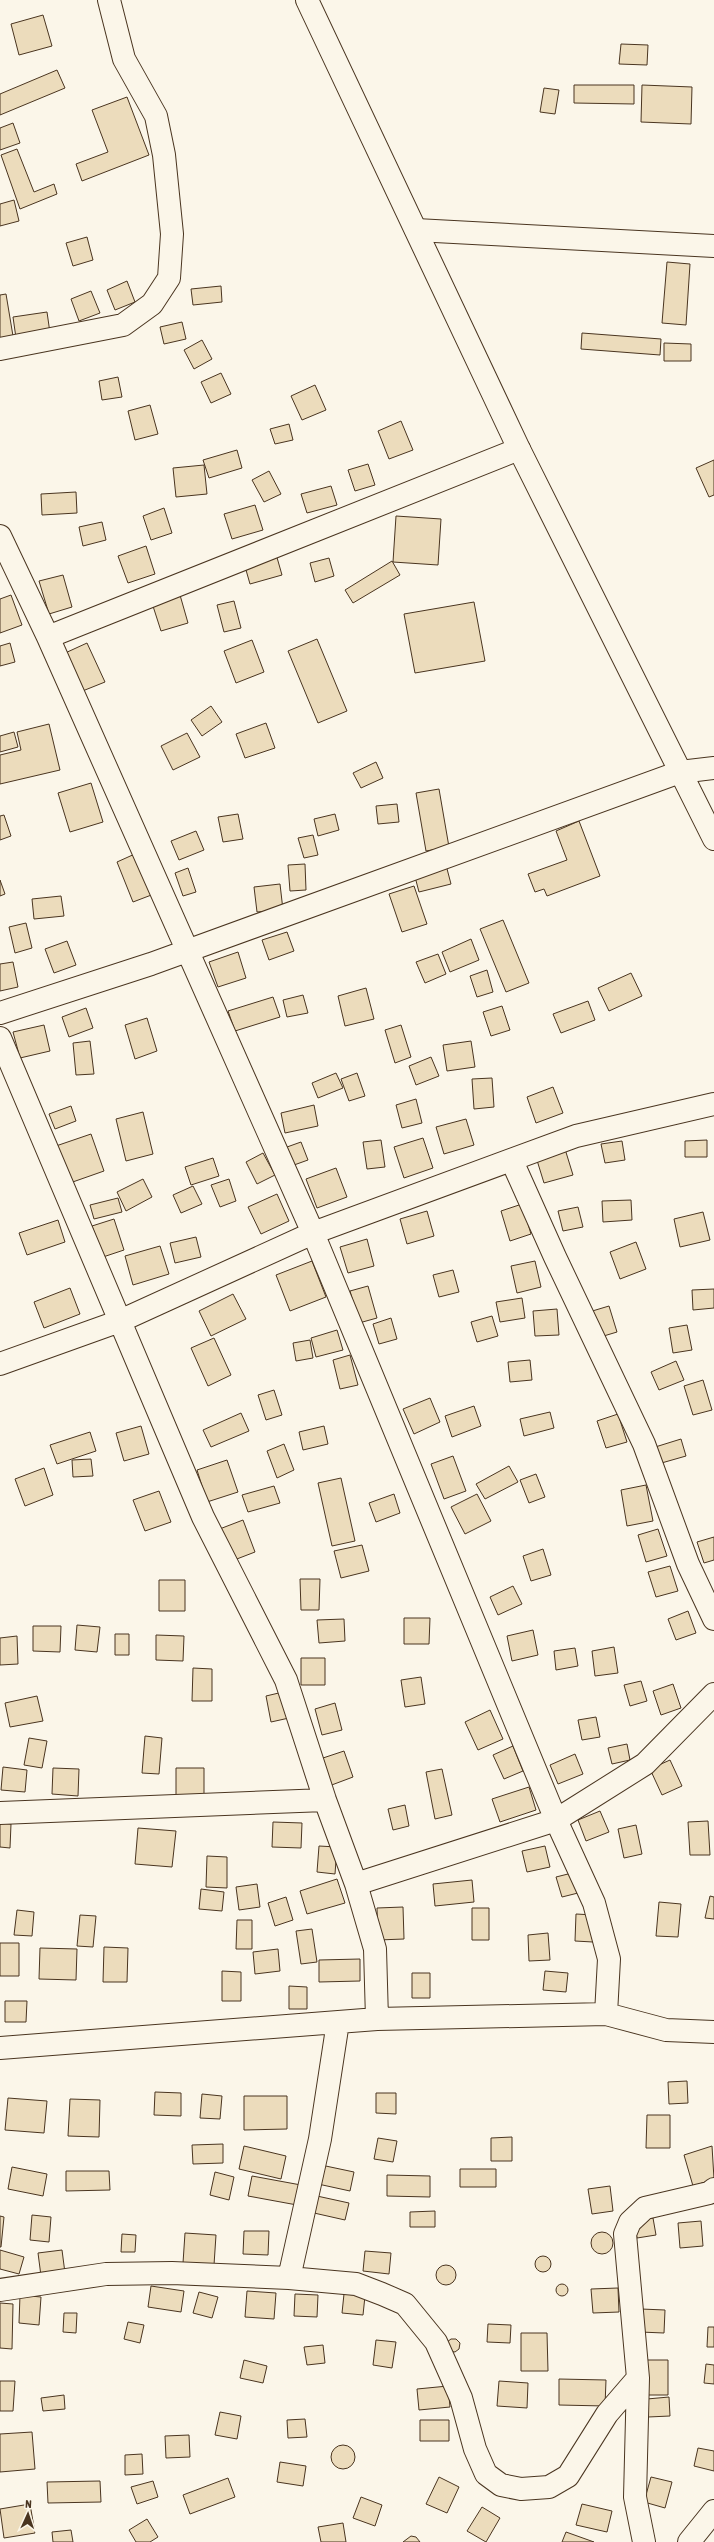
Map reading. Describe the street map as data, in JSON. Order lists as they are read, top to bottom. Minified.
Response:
{"north":"top"}
